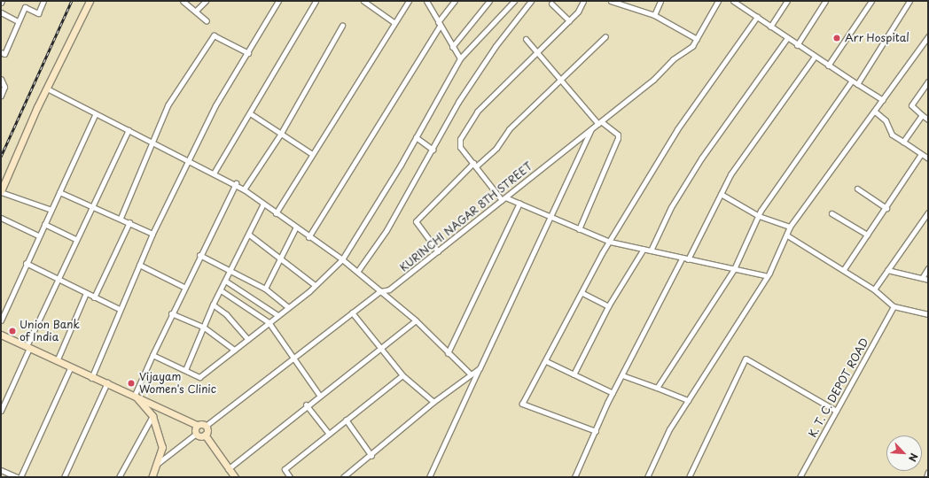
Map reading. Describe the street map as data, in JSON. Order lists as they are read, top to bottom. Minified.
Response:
{"streets":{"street":["KURINCHI NAGAR 8TH STREET","K. T. C. DEPOT ROAD"]},"places":["Arr Hospital","Union Bank of India","Vijayam Women's Clinic"],"north":"bottom right"}
